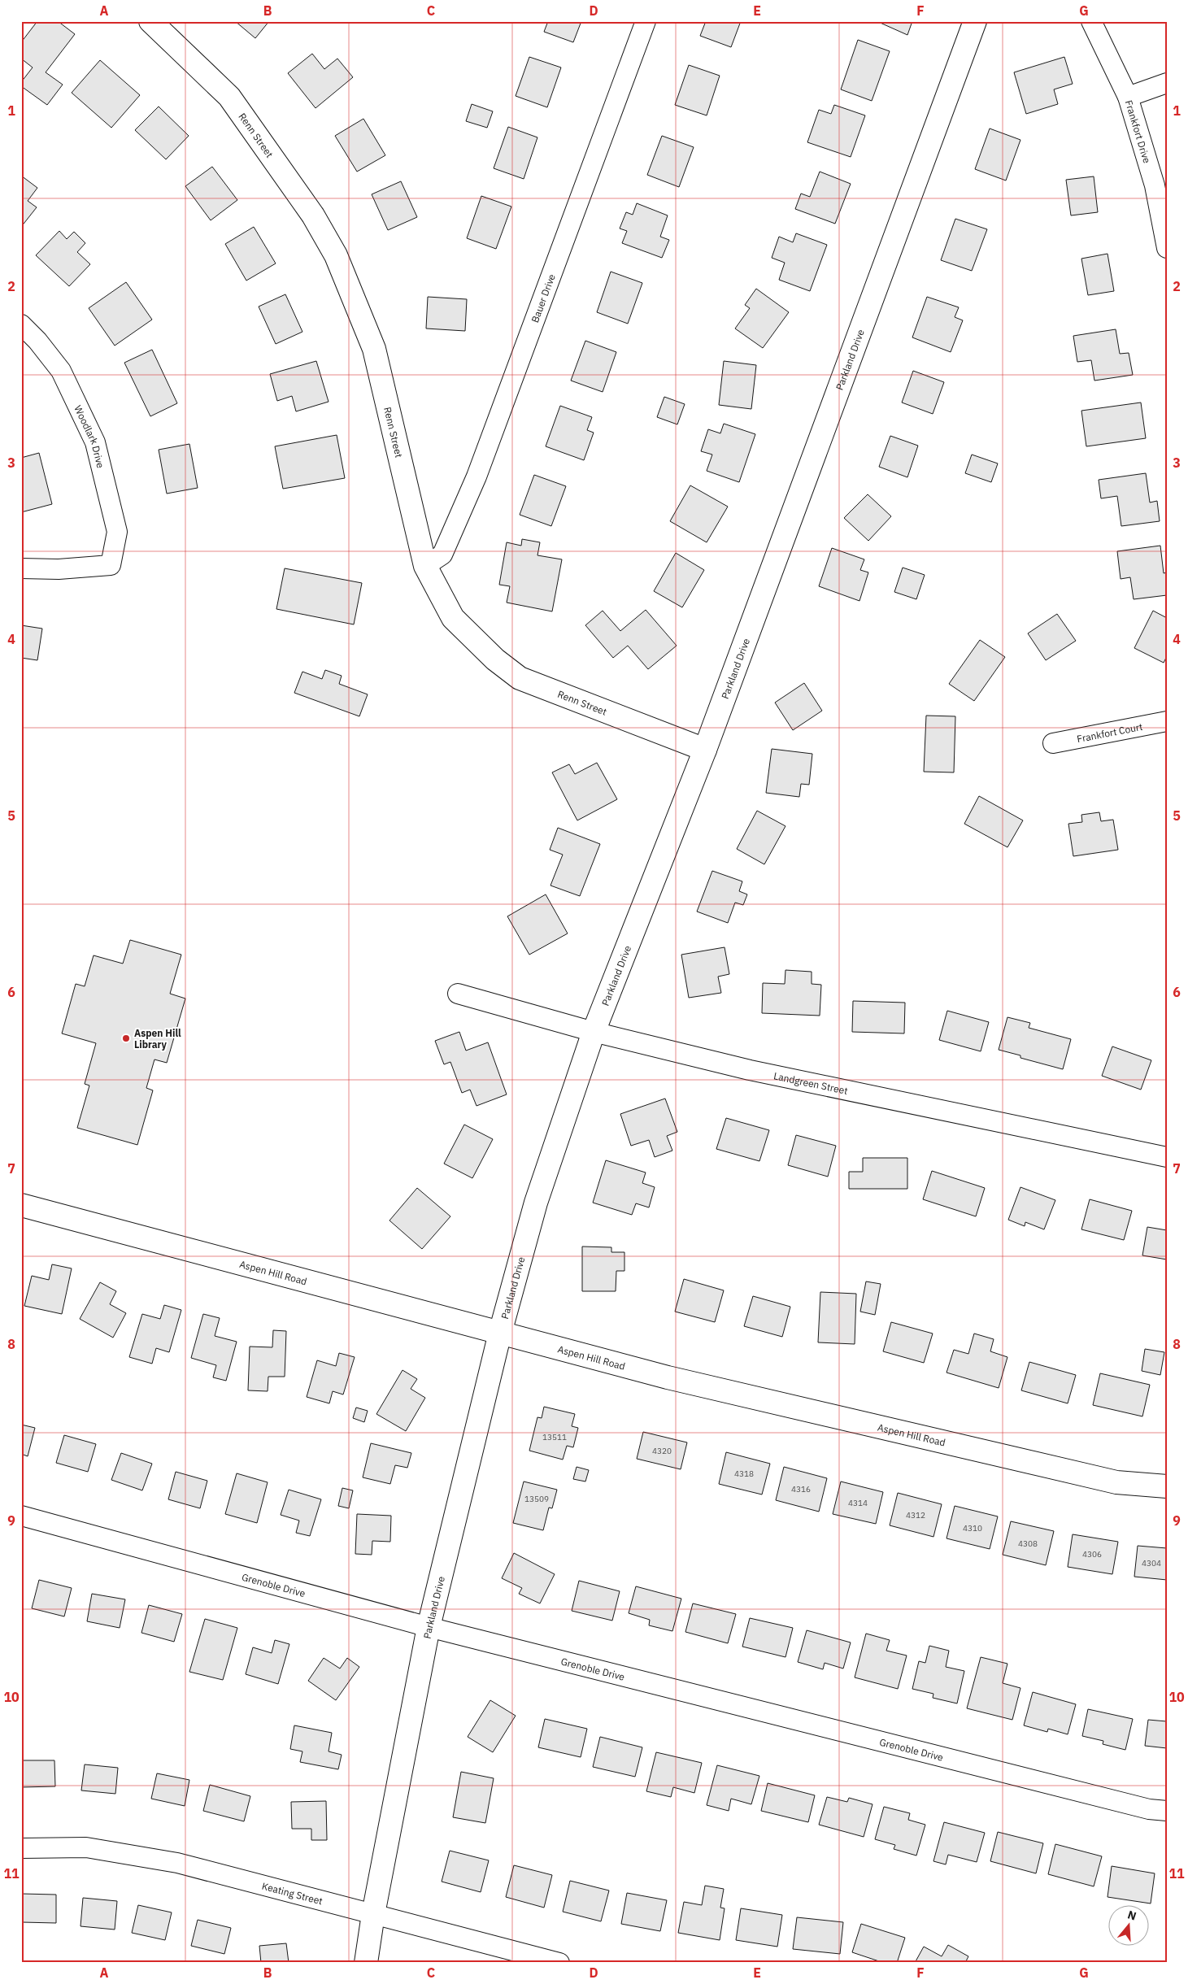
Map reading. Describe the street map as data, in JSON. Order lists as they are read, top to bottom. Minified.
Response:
{"streets":{"street":["Frankfort Drive","Renn Street","Bauer Drive","Parkland Drive","Woodlark Drive","Frankfort Court","Landgreen Street","Aspen Hill Road","Grenoble Drive","Keating Street"]},"crossings":[["Renn Street","Bauer Drive"],["Renn Street","Parkland Drive"],["Parkland Drive","Landgreen Street"],["Parkland Drive","Aspen Hill Road"],["Parkland Drive","Grenoble Drive"],["Parkland Drive","Keating Street"]],"places":["Aspen Hill Library"],"house_numbers":["13511","4320","4318","4316","13509","4314","4312","4310","4308","4306","4304"],"north":"top","grid":{"columns":["A","B","C","D","E","F","G"],"rows":["1","2","3","4","5","6","7","8","9","10","11"]}}
